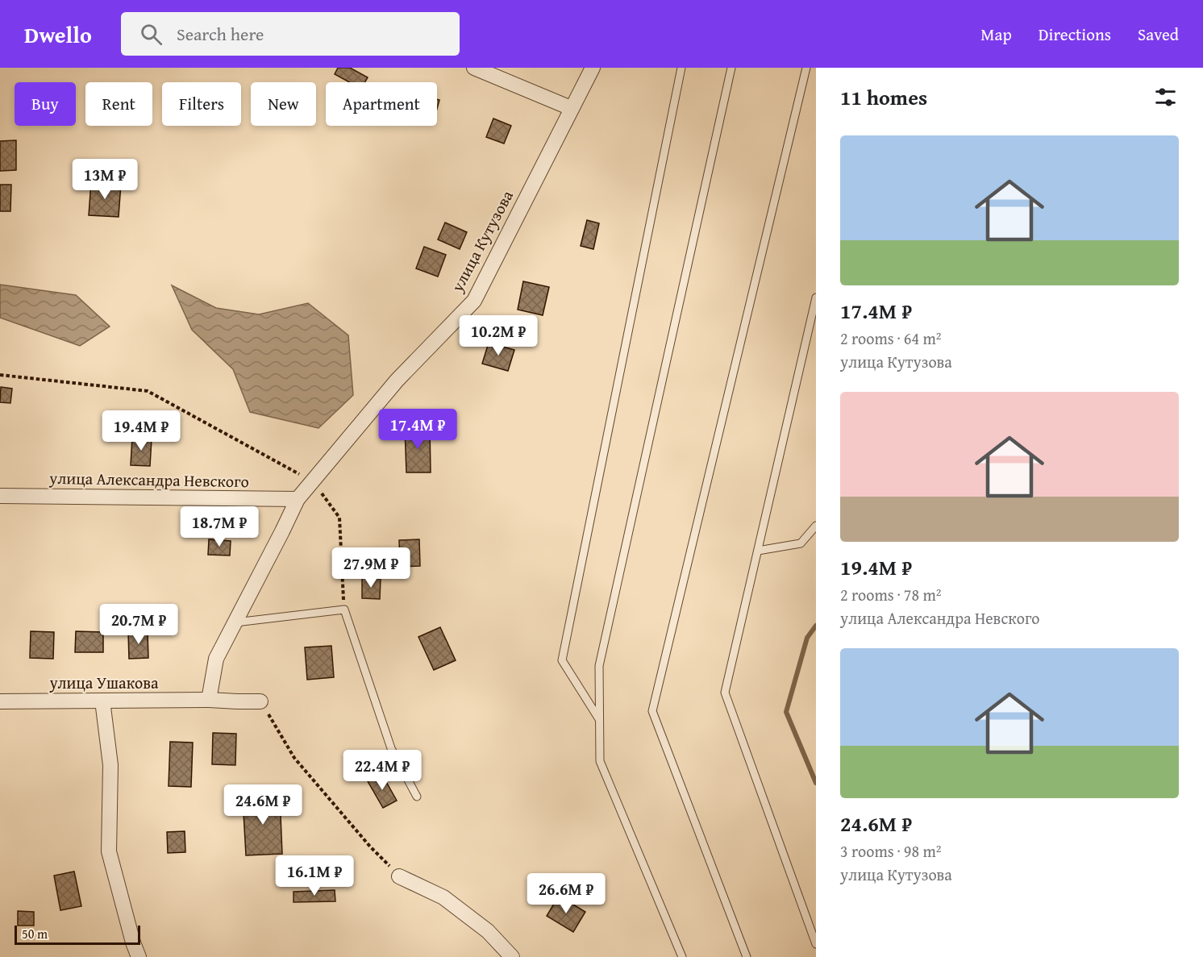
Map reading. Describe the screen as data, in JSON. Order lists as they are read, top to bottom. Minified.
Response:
{"streets":{"street":["улица Кутузова","улица Александра Невского","улица Ушакова"]},"crossings":[["улица Кутузова","улица Александра Невского"],["улица Кутузова","улица Ушакова"]],"scale_bar":"50 m","page":{"header":"Dwello","search":"Search here","nav":["Map","Directions","Saved"],"heading":"11 homes","chip":["Buy","Rent","Filters","New","Apartment"],"list":[{"name":"17.4M ₽","note":"2 rooms · 64 m² · улица Кутузова"},{"name":"19.4M ₽","note":"2 rooms · 78 m² · улица Александра Невского"},{"name":"24.6M ₽","note":"3 rooms · 98 m² · улица Кутузова"}],"price":["13M ₽","10.2M ₽","17.4M ₽","19.4M ₽","18.7M ₽","27.9M ₽","20.7M ₽","22.4M ₽","24.6M ₽","16.1M ₽","26.6M ₽"],"scale":"50 m"}}
